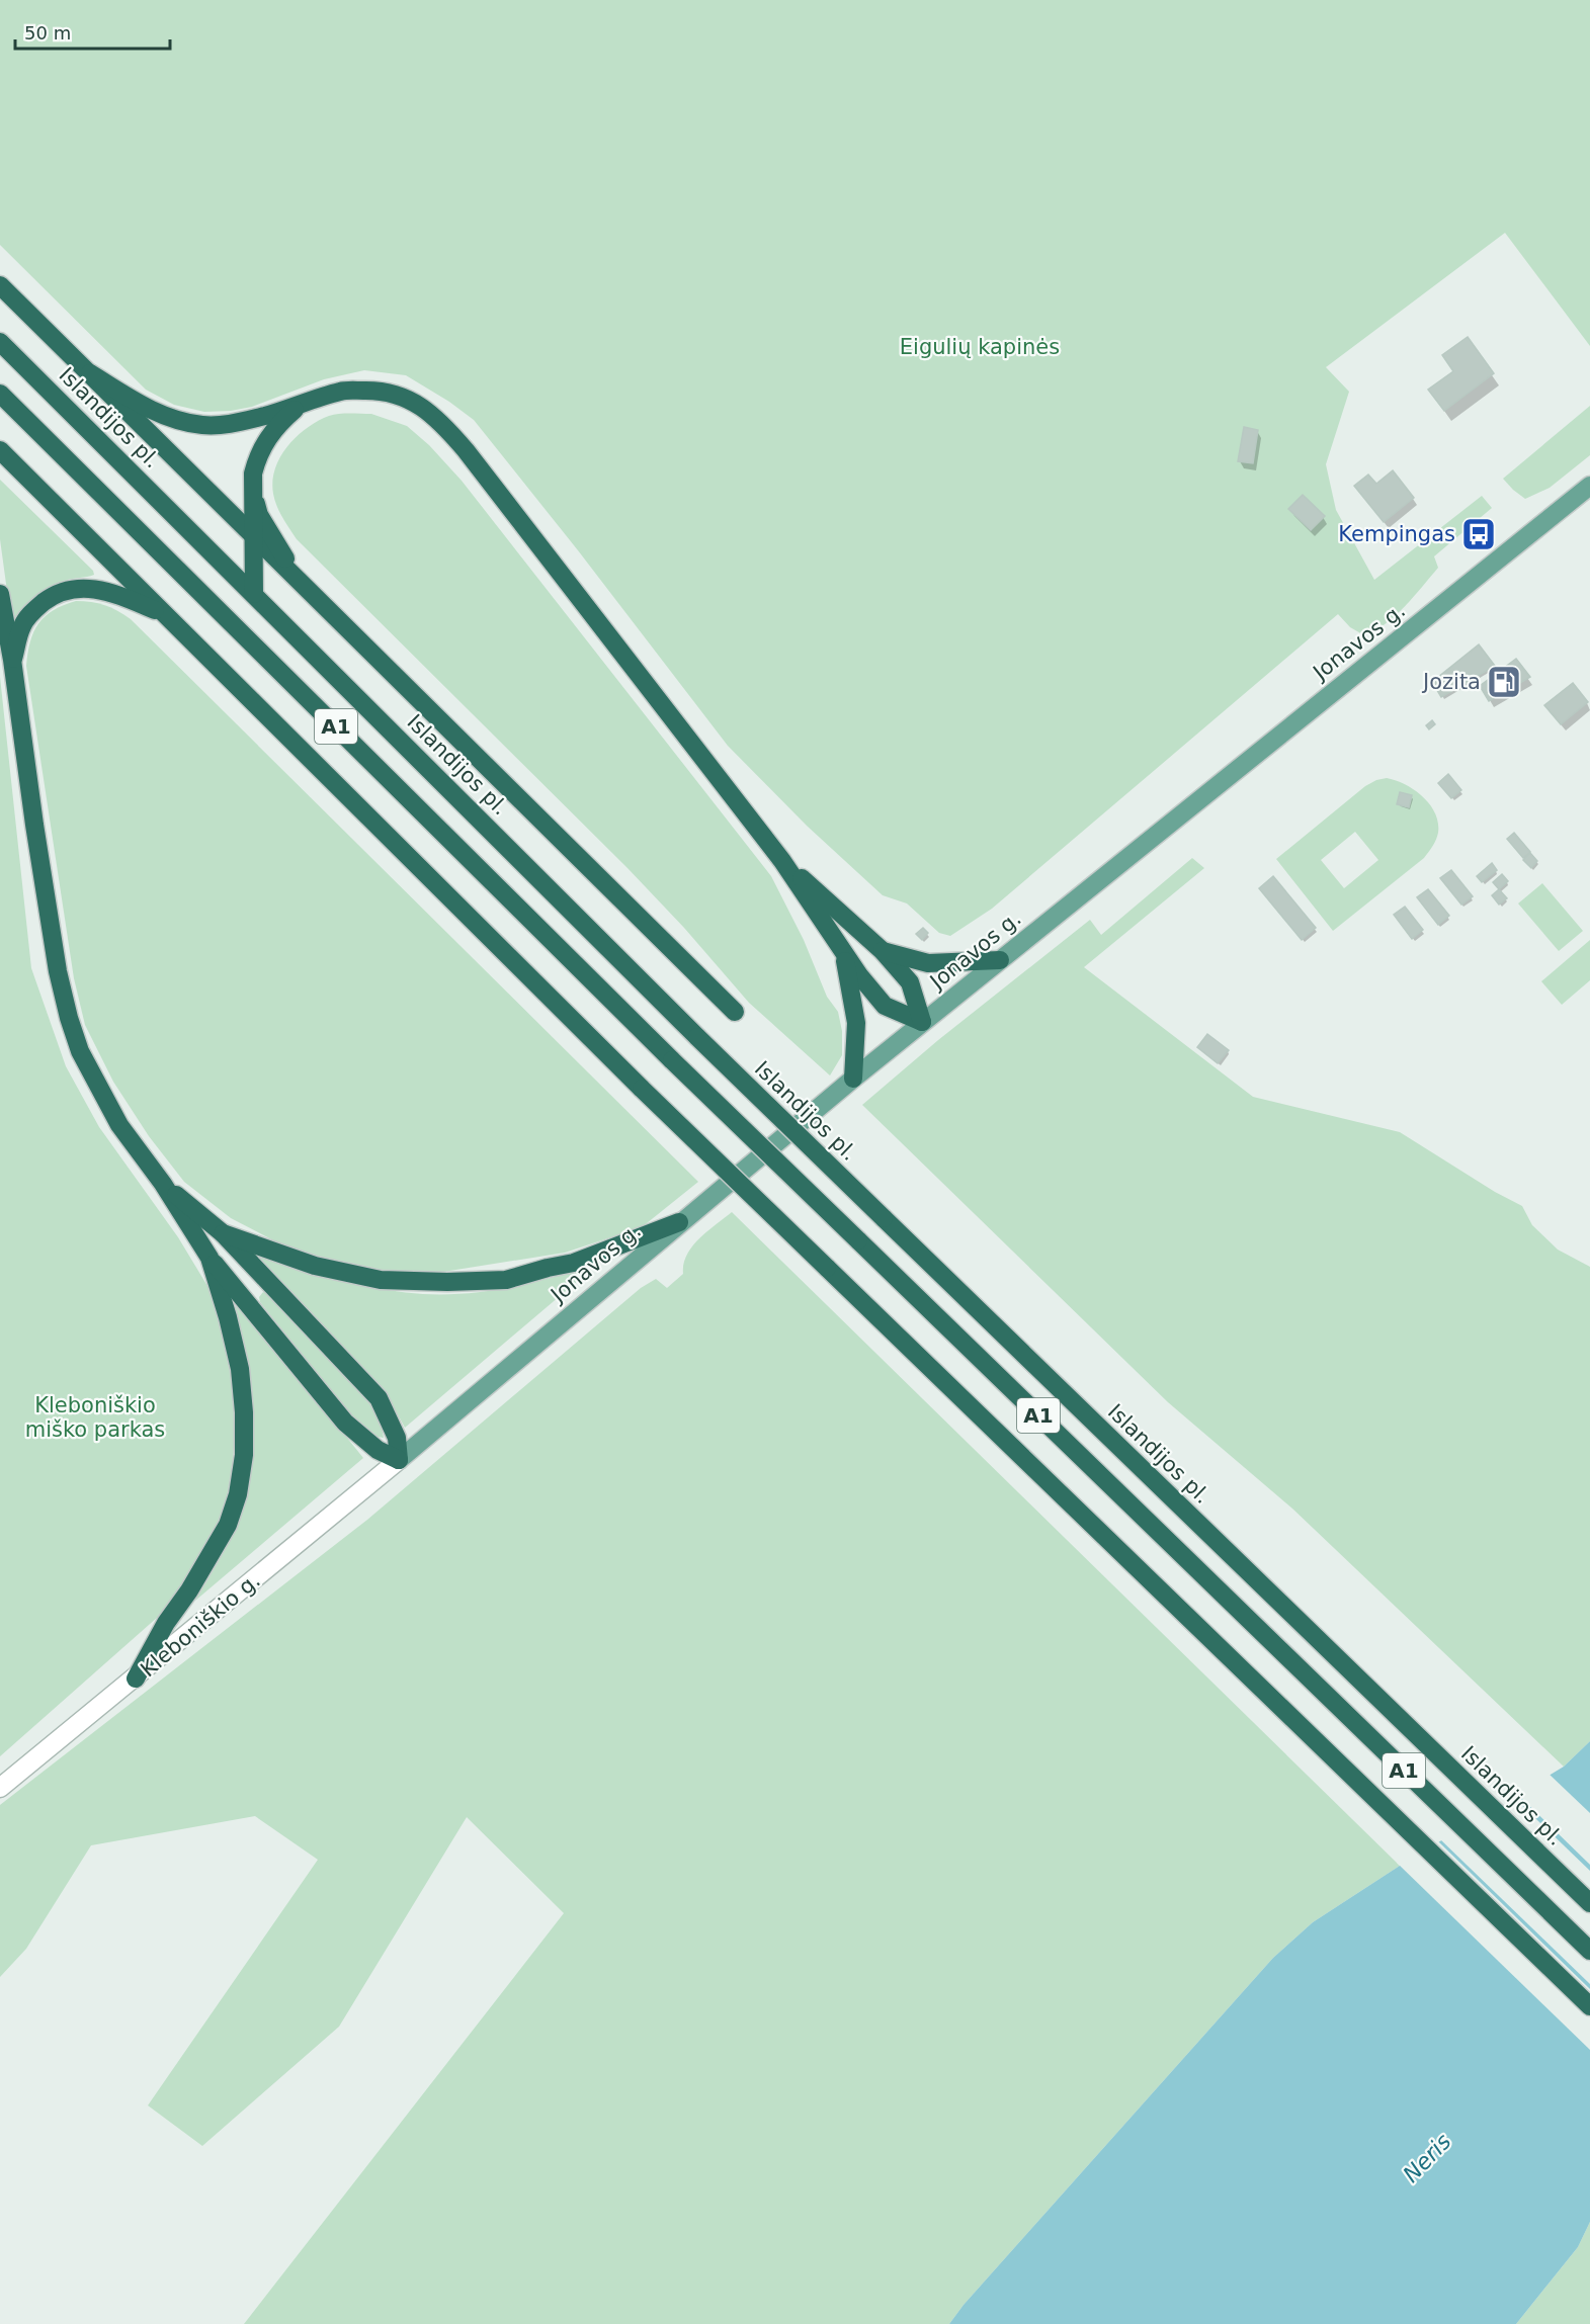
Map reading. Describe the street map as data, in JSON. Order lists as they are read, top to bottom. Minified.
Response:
{"streets":{"highway":["Islandijos pl.","A1"],"main road":["Jonavos g."],"street":["Kleboniškio g."]},"crossings":[["Jonavos g.","Kleboniškio g."]],"water":["Neris"],"parks":["Eigulių kapinės","Kleboniškio miško parkas"],"places":{"bus stop":["Kempingas"],"fuel station":["Jozita"]},"scale_bar":"50 m"}
